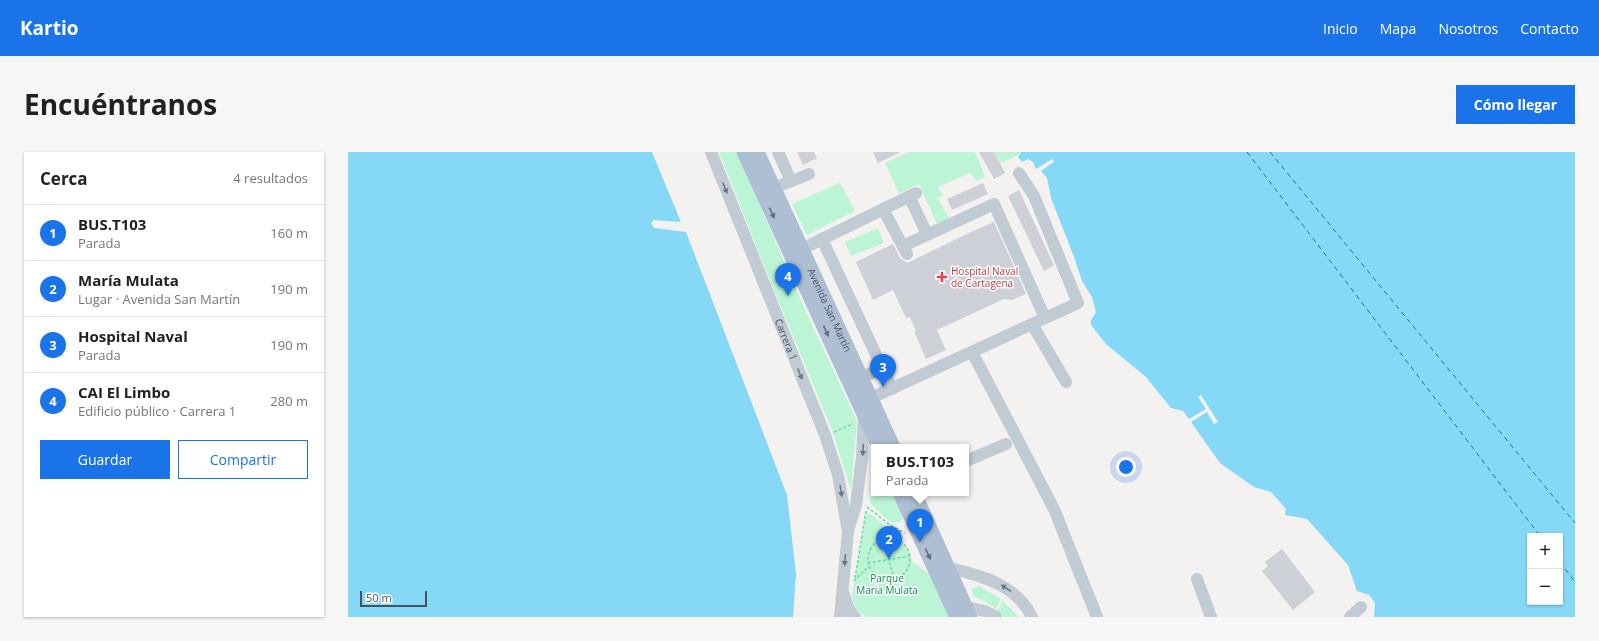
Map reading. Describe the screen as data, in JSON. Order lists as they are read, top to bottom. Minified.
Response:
{"streets":{"main road":["Avenida San Martín"],"street":["Carrera 1"]},"crossings":[["Avenida San Martín","Carrera 1"]],"parks":["Parque Maria Mulata"],"places":{"health":["Hospital Naval de Cartagena"]},"scale_bar":"50 m","page":{"header":"Kartio","nav":["Inicio","Mapa","Nosotros","Contacto"],"title":"Encuéntranos","buttons":["Cómo llegar",["Guardar","Compartir"]],"heading":["Cerca","4 resultados"],"list":[{"mark":"1","name":"BUS.T103","note":"Parada","value":"160 m"},{"mark":"2","name":"María Mulata","note":"Lugar · Avenida San Martín","value":"190 m"},{"mark":"3","name":"Hospital Naval","note":"Parada","value":"190 m"},{"mark":"4","name":"CAI El Limbo","note":"Edificio público · Carrera 1","value":"280 m"}],"pins":["4","3","1","2"],"popup":["BUS.T103","Parada"],"map_buttons":["+","−"],"scale":"50 m"}}
